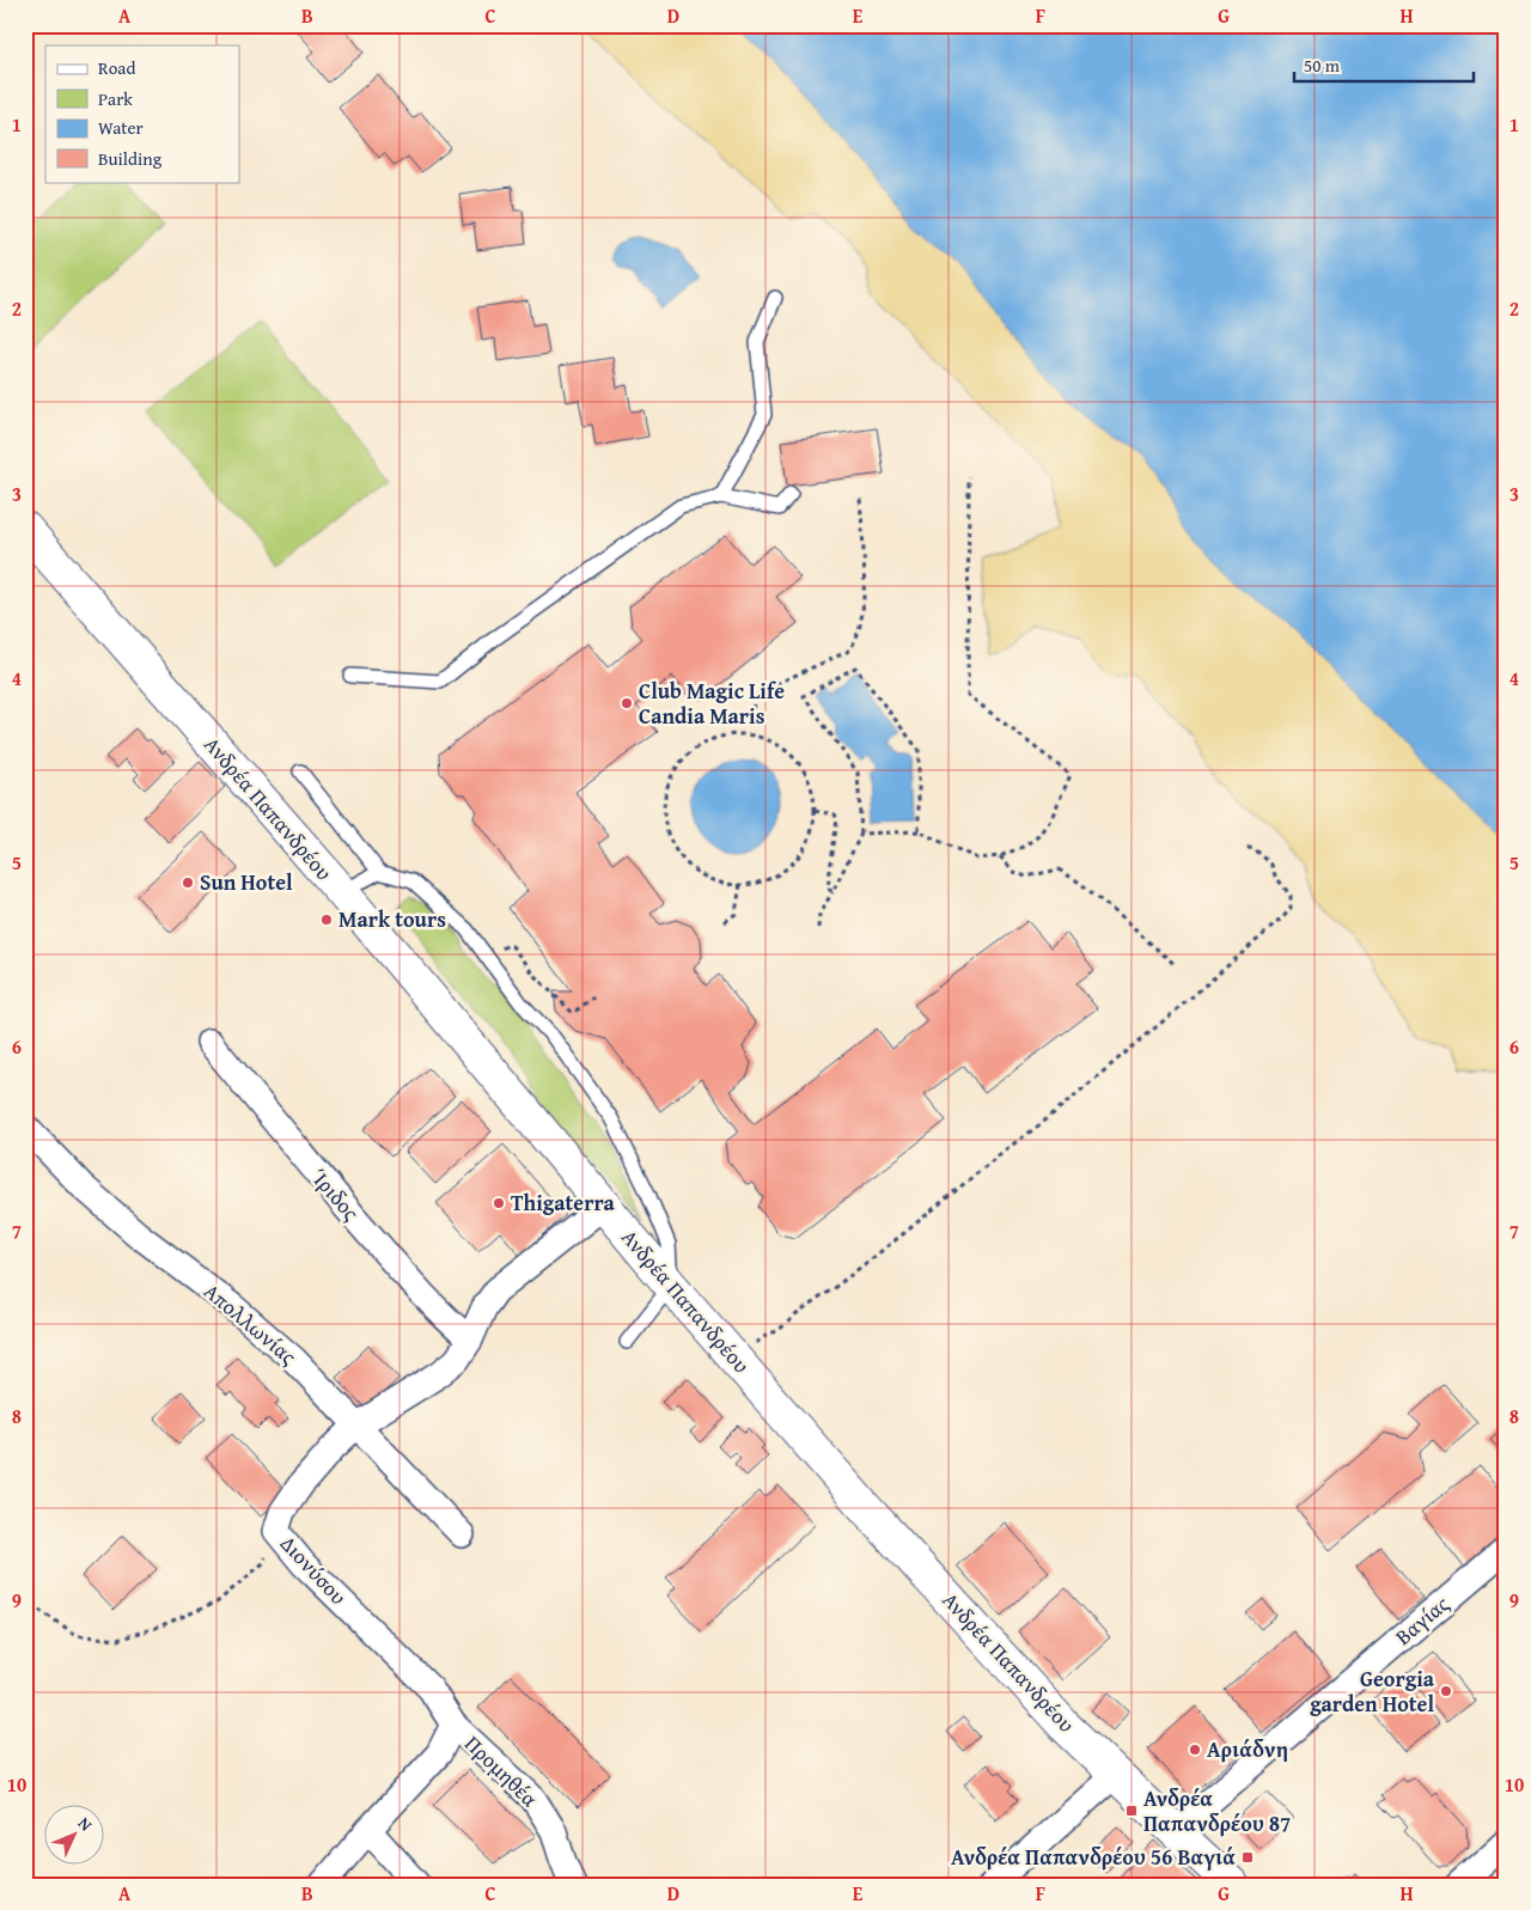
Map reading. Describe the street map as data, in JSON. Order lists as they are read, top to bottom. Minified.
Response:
{"streets":{"main road":["Ανδρέα Παπανδρέου"],"street":["Ίριδος","Απολλωνίας","Διονύσου","Βαγίας","Προμηθέα"]},"crossings":[["Ανδρέα Παπανδρέου","Διονύσου"],["Ανδρέα Παπανδρέου","Βαγίας"],["Ίριδος","Διονύσου"],["Απολλωνίας","Διονύσου"],["Διονύσου","Προμηθέα"]],"places":{"other":["Club Magic Life Candia Maris","Sun Hotel","Mark tours","Thigaterra","Georgia garden Hotel","Αριάδνη"],"transit":["Ανδρέα Παπανδρέου 87","Ανδρέα Παπανδρέου 56 Βαγιά"]},"legend":["Road","Park","Water","Building"],"scale_bar":"50 m","north":"top right","grid":{"columns":["A","B","C","D","E","F","G","H"],"rows":["1","2","3","4","5","6","7","8","9","10"]}}
